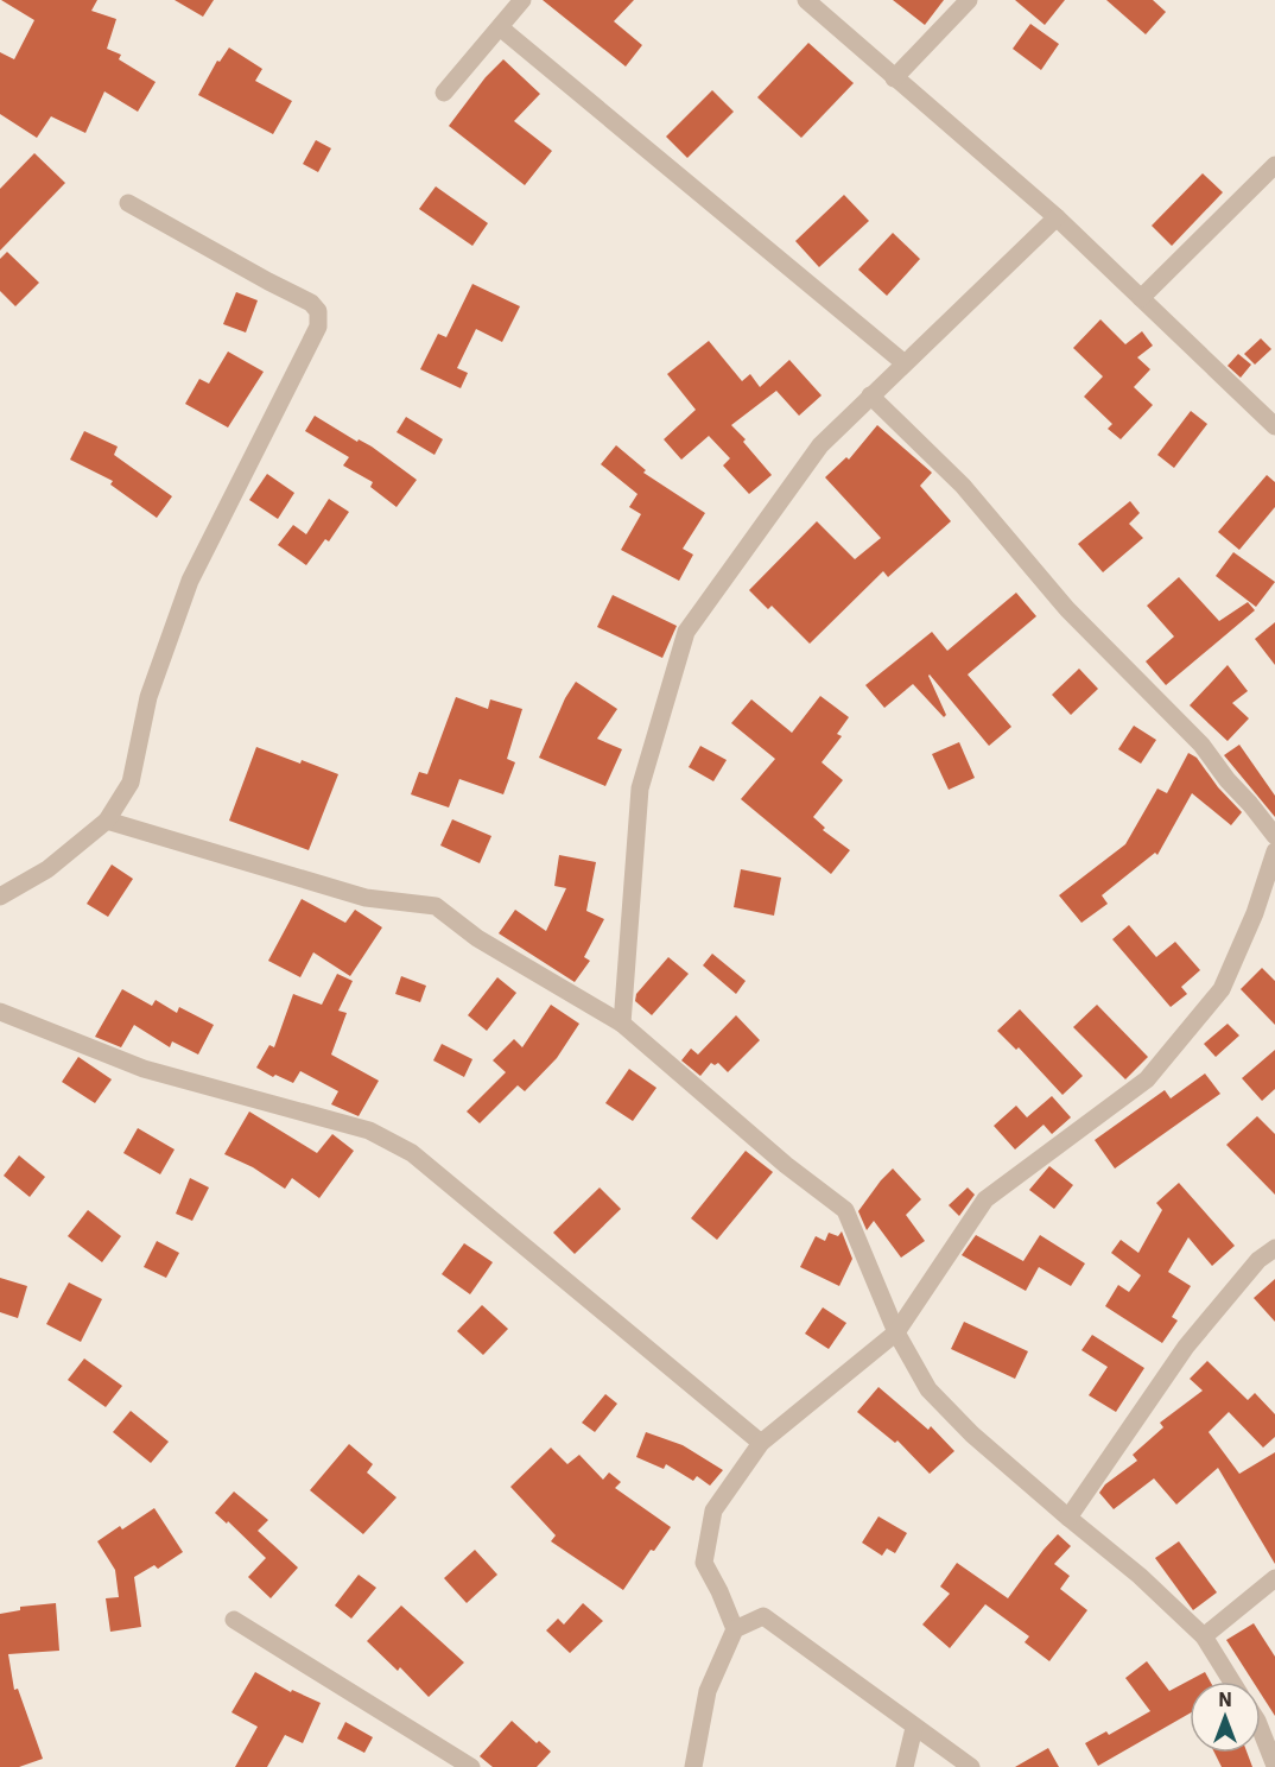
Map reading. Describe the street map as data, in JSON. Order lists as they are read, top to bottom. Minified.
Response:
{"north":"top"}
